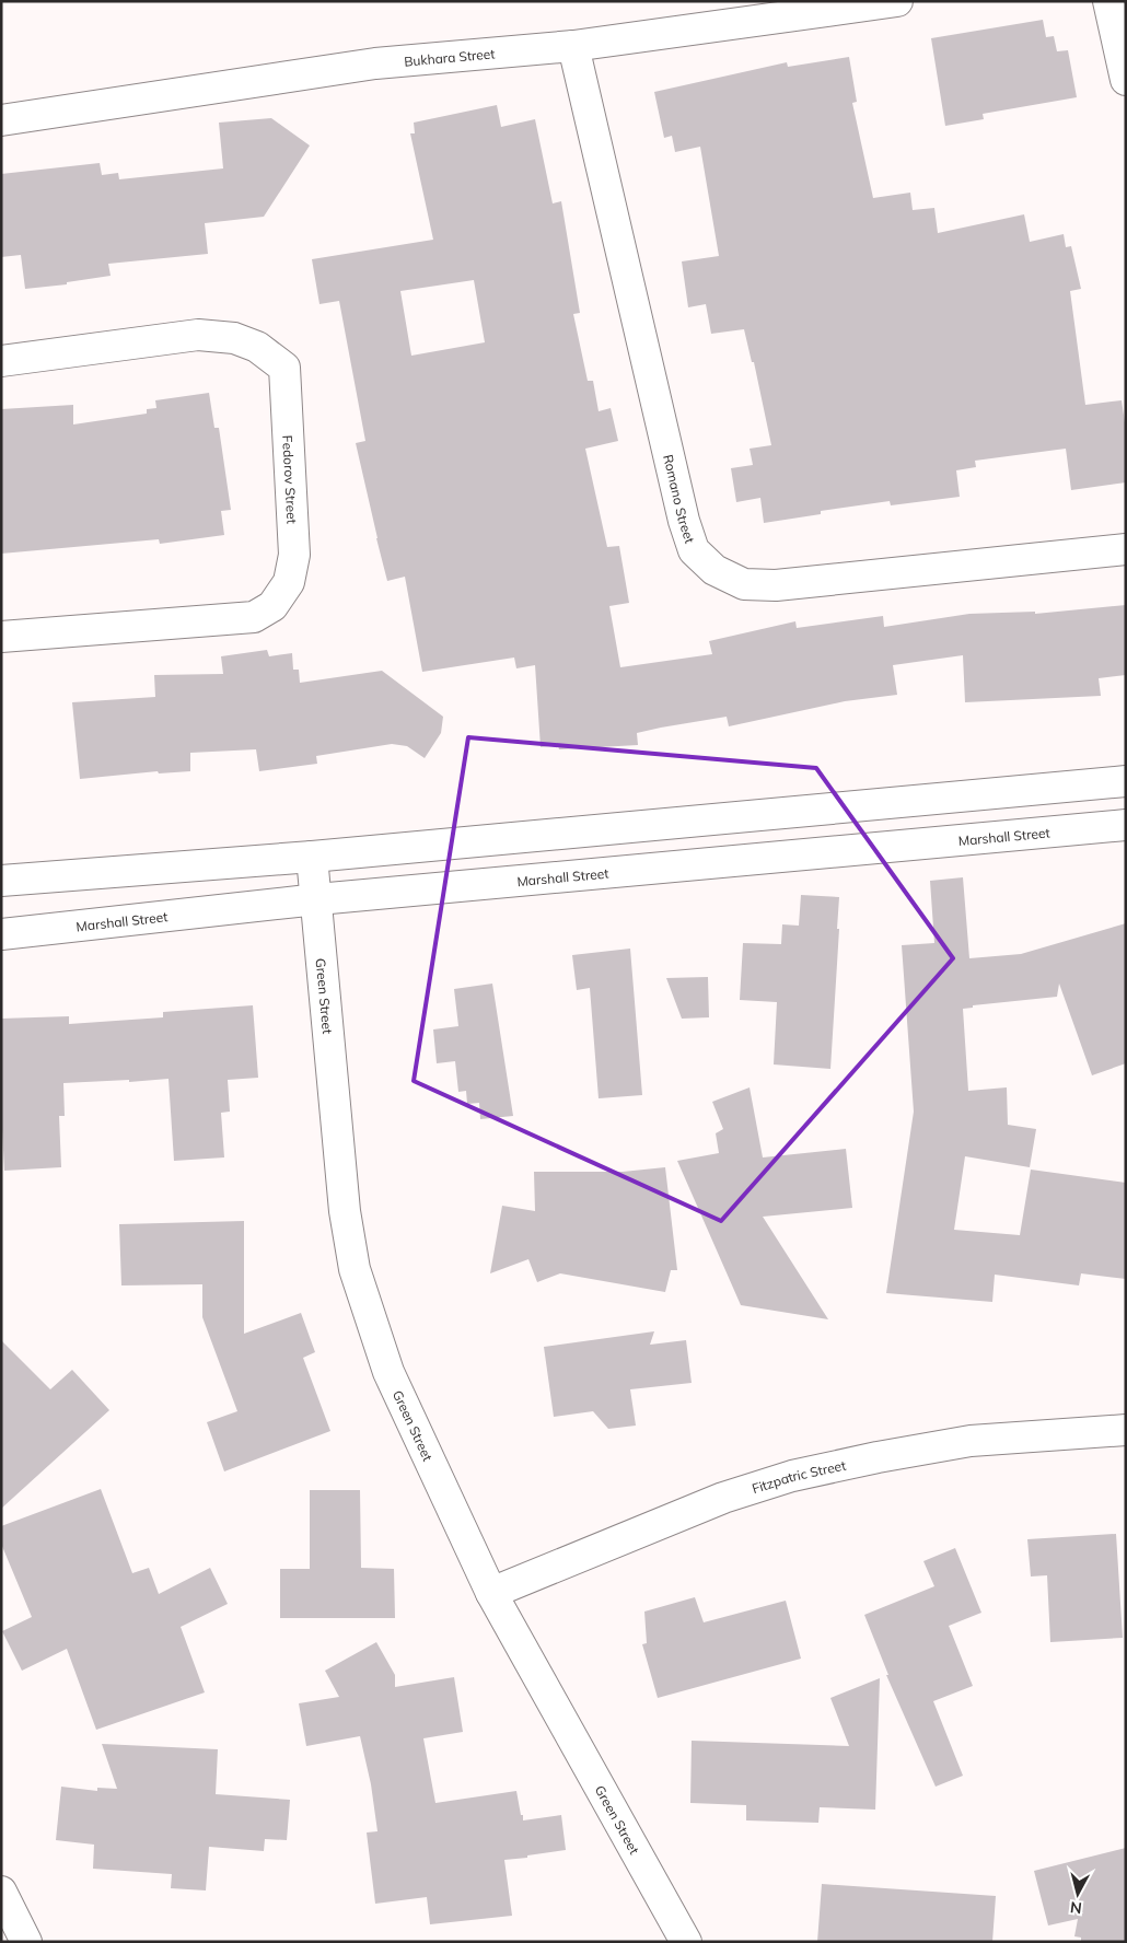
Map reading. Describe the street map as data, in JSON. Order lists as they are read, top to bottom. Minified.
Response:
{"streets":{"street":["Bukhara Street","Fedorov Street","Romano Street","Marshall Street","Green Street","Fitzpatric Street"]},"crossings":[["Bukhara Street","Romano Street"],["Marshall Street","Green Street"],["Green Street","Fitzpatric Street"]],"north":"bottom"}
